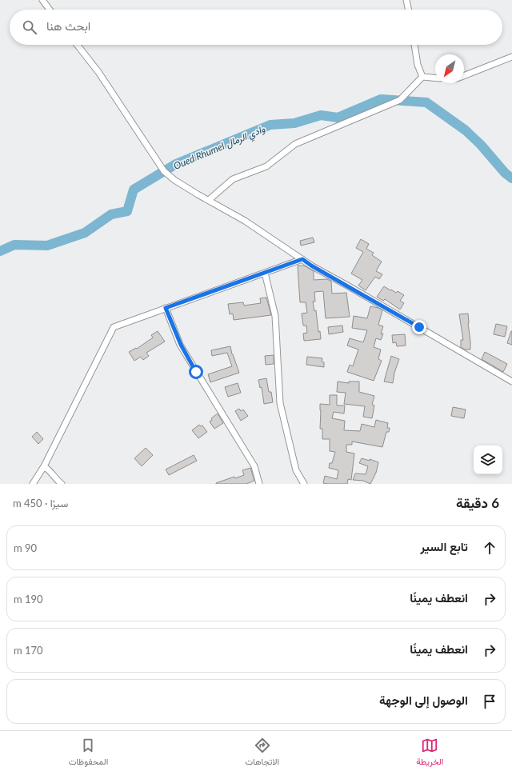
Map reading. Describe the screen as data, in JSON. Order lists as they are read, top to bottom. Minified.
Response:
{"water":["Oued Rhumel وادي الرمال"],"north":"bottom left","page":{"search":"ابحث هنا","heading":["6 دقيقة","سيرًا · 450 m"],"list":[["تابع السير","90 m"],["انعطف يمينًا","190 m"],["انعطف يمينًا","170 m"],"الوصول إلى الوجهة"],"nav":["الخريطة","الاتجاهات","المحفوظات"]}}
